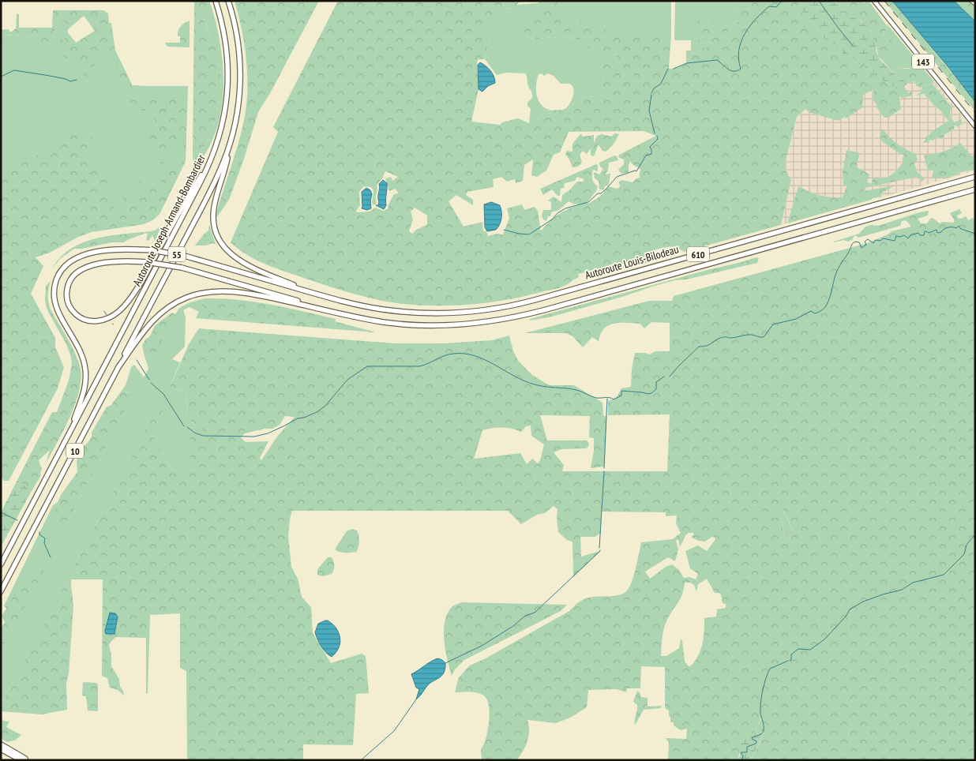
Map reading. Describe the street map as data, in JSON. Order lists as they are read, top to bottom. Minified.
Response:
{"streets":{"highway":["Autoroute Joseph-Armand-Bombardier","55","610","Autoroute Louis-Bilodeau","10"],"main road":["143"]},"crossings":[["Autoroute Joseph-Armand-Bombardier","10"]]}
